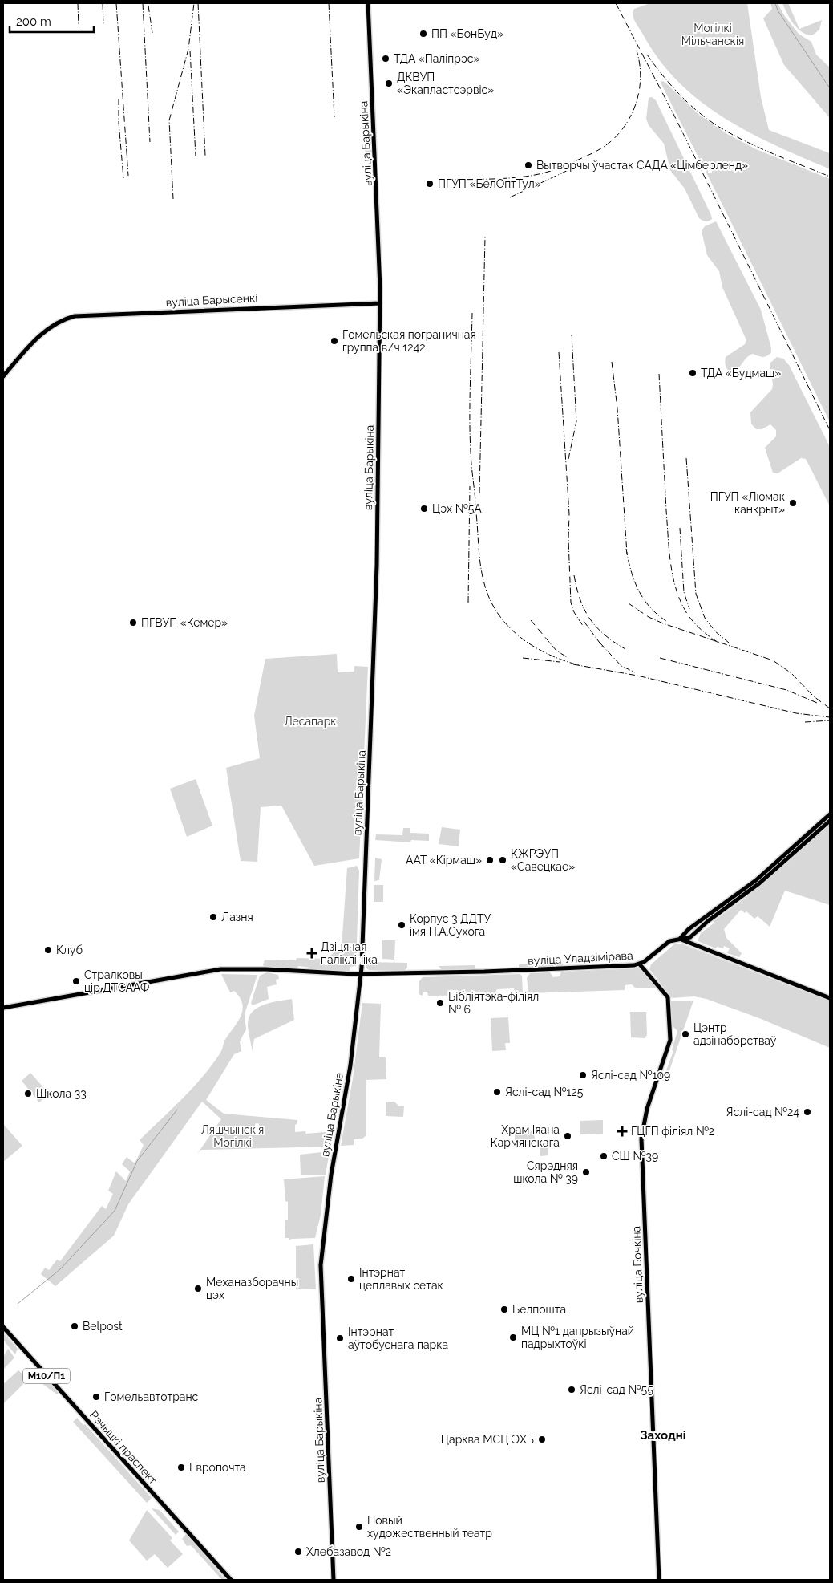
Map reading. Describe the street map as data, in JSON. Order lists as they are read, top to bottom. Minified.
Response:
{"streets":{"main road":["вуліца Барыкіна","вуліца Барысенкі","вуліца Уладзімірава","вуліца Бочкіна","М10/П1","Рэчыцкі праспект"]},"crossings":[["вуліца Барыкіна","вуліца Барысенкі"],["вуліца Барыкіна","вуліца Уладзімірава"],["вуліца Уладзімірава","вуліца Бочкіна"]],"districts":["Заходні"],"parks":["Могілкі Мільчанскія","Лесапарк","Ляшчынскія Могілкі"],"places":{"other":["ПП «БонБуд»","ТДА «Паліпрэс»","ДКВУП «Экапластсэрвіс»","Вытворчы ўчастак САДА «Цімберленд»","ПГУП «БелОптТул»","Гомельская пограничная группа в/ч 1242","ТДА «Будмаш»","ПГУП «Люмак канкрыт»","Цэх №5А","ПГВУП «Кемер»","ААТ «Кірмаш»","КЖРЭУП «Савецкае»","Лазня","Корпус 3 ДДТУ імя П.А.Сухога","Клуб","Стралковы цір ДТСААФ","Бібліятэка-філіял № 6","Цэнтр адзінаборстваў","Яслі-сад №109","Яслі-сад №125","Школа 33","Яслі-сад №24","Храм Іяана Кармянскага","СШ №39","Сярэдняя школа № 39","Інтэрнат цеплавых сетак","Механазборачны цэх","Белпошта","Belpost","МЦ №1 дапрызыўнай падрыхтоўкі","Інтэрнат аўтобуснага парка","Яслі-сад №55","Гомельавтотранс","Царква МСЦ ЭХБ","Европочта","Новый художественный театр","Хлебазавод №2"],"health":["Дзіцячая паліклініка","ГЦГП філіял №2"]},"scale_bar":"200 m"}
